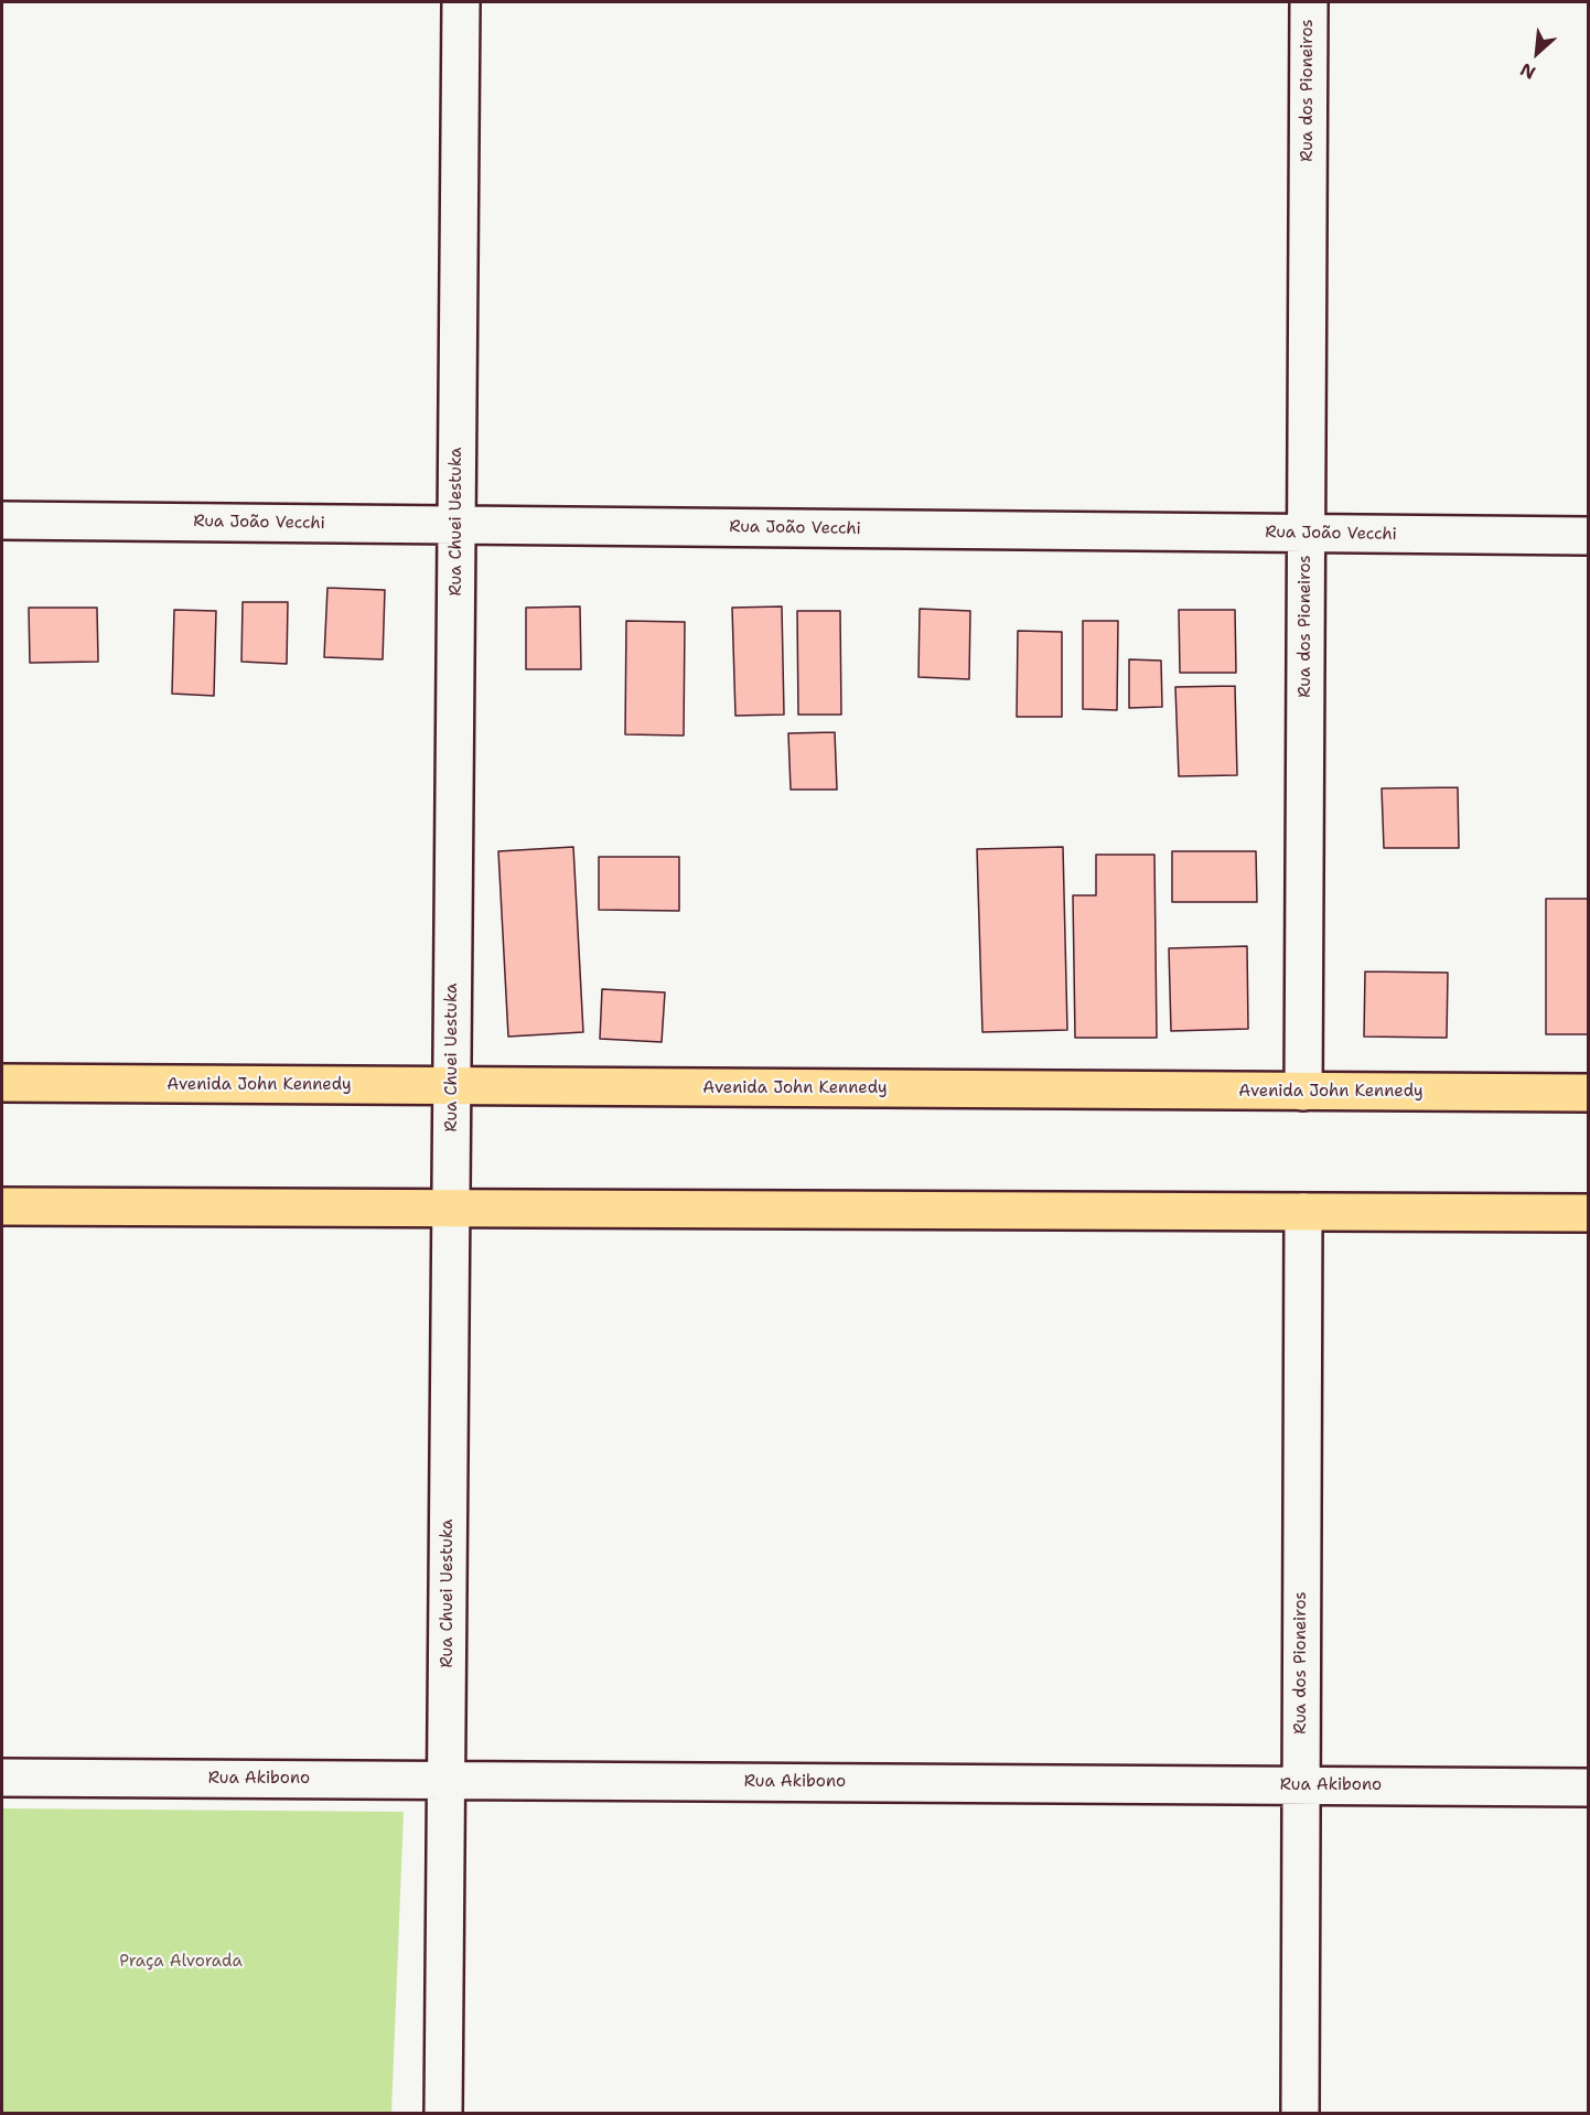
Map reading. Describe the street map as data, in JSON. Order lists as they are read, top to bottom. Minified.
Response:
{"streets":{"main road":["Avenida John Kennedy"],"street":["Rua dos Pioneiros","Rua Chuei Uestuka","Rua João Vecchi","Rua Akibono"]},"crossings":[["Rua dos Pioneiros","Rua João Vecchi"],["Rua dos Pioneiros","Avenida John Kennedy"],["Rua dos Pioneiros","Rua Akibono"],["Rua Chuei Uestuka","Rua João Vecchi"],["Rua Chuei Uestuka","Avenida John Kennedy"],["Rua Chuei Uestuka","Rua Akibono"]],"parks":["Praça Alvorada"],"north":"bottom left"}
